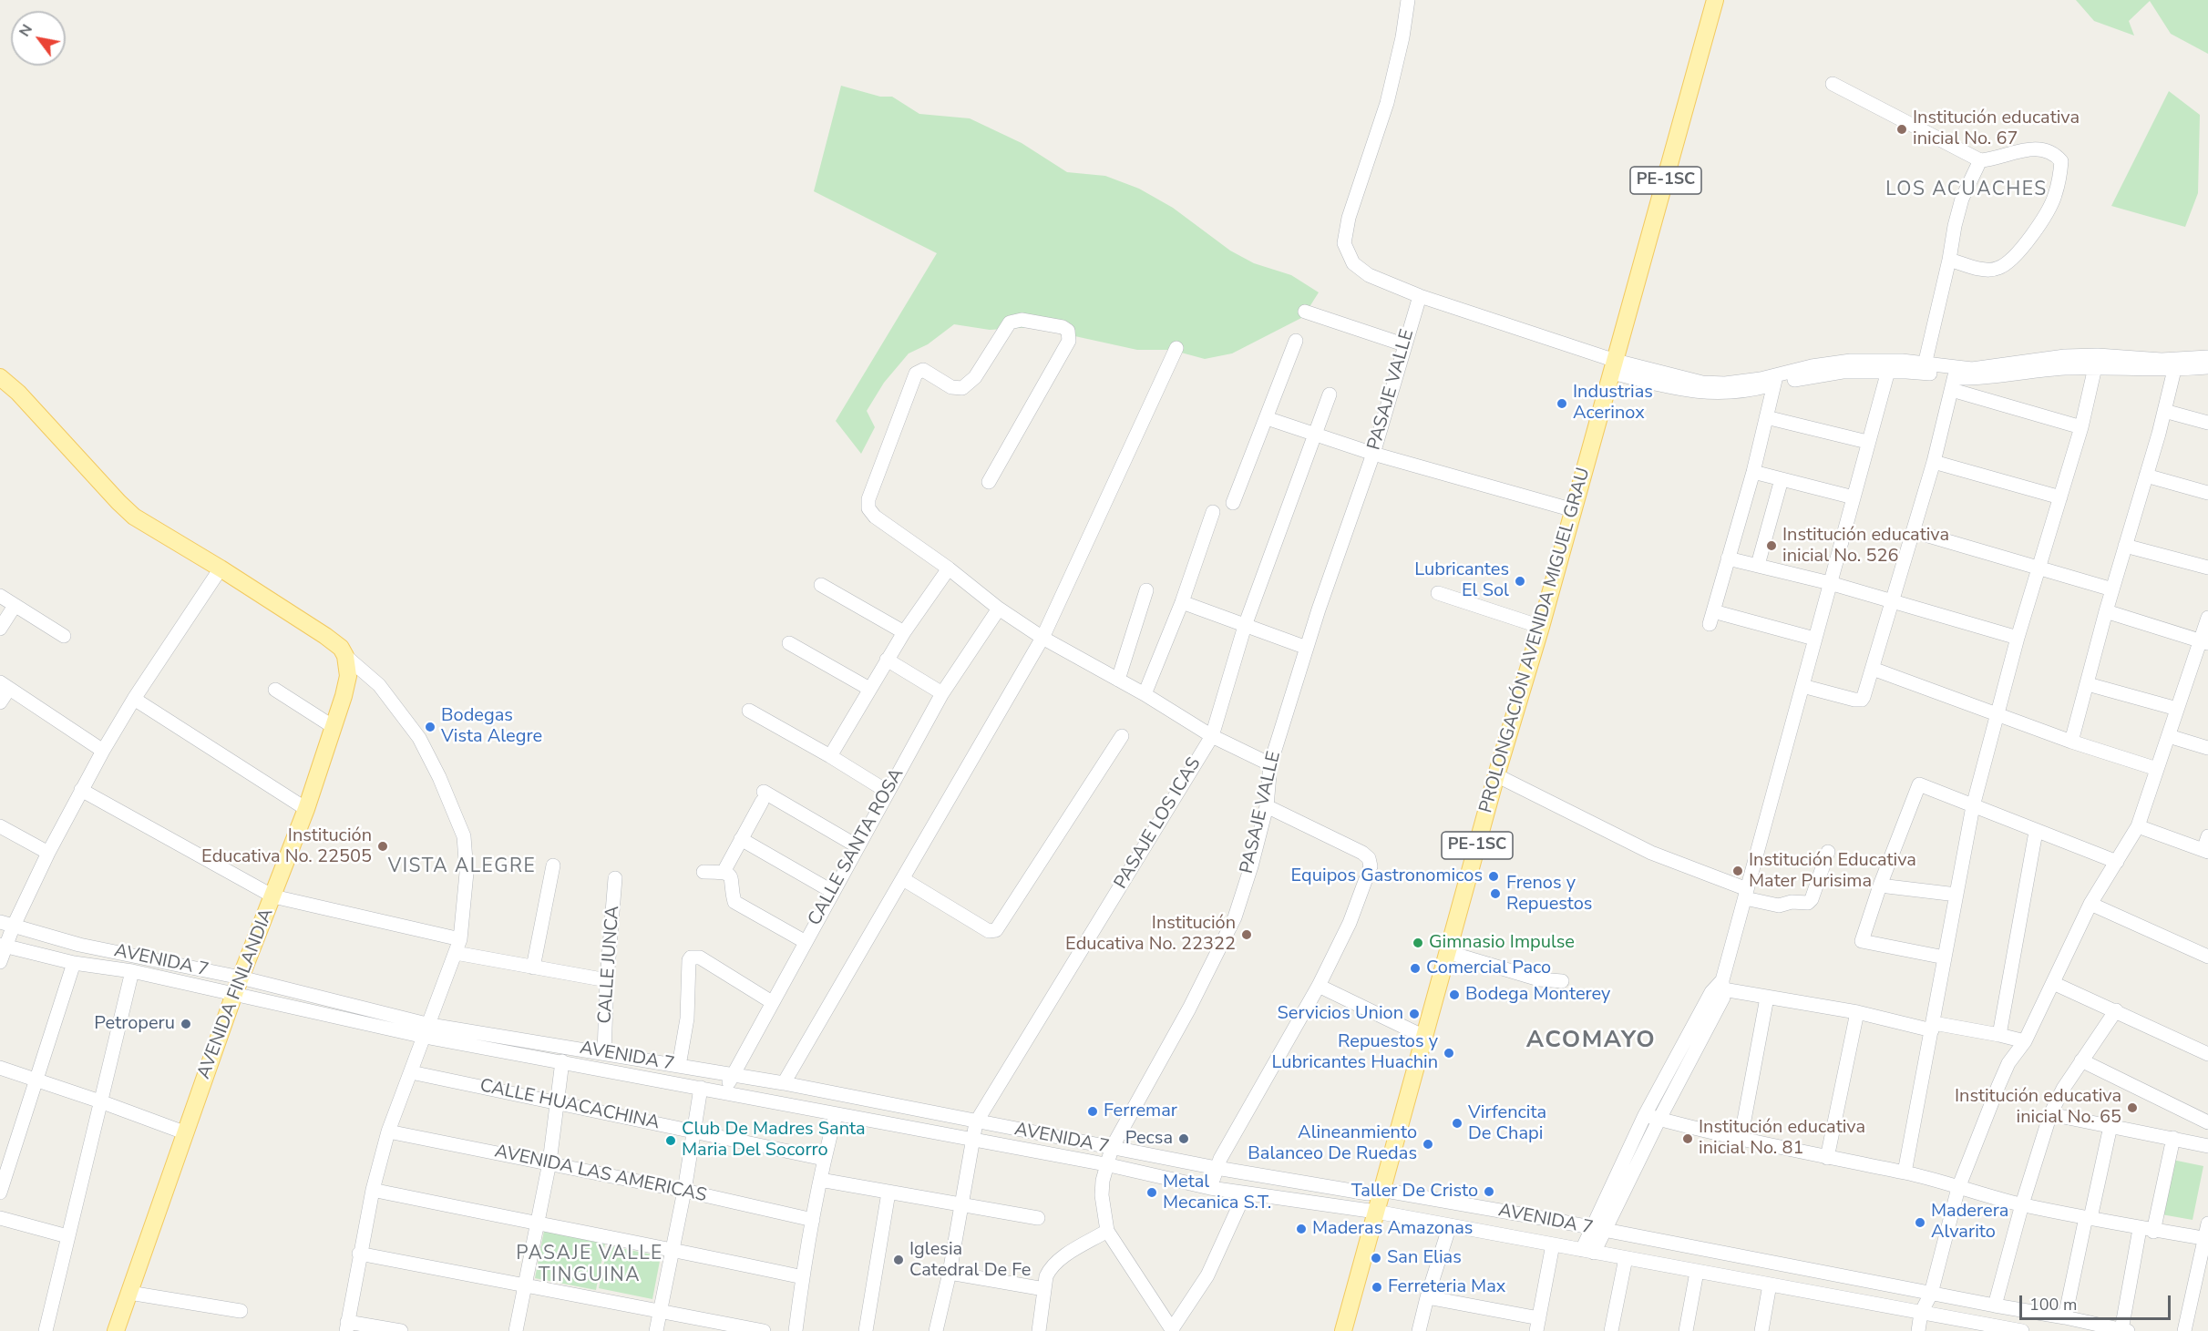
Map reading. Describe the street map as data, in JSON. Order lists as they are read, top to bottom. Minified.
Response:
{"streets":{"main road":["PE-1SC","PROLONGACIÓN AVENIDA MIGUEL GRAU","AVENIDA FINLANDIA"],"street":["PASAJE VALLE","PASAJE LOS ICAS","CALLE SANTA ROSA","AVENIDA 7","CALLE JUNCA","CALLE HUACACHINA","AVENIDA LAS AMERICAS"]},"crossings":[["PE-1SC","PROLONGACIÓN AVENIDA MIGUEL GRAU"],["PASAJE VALLE","AVENIDA 7"],["PROLONGACIÓN AVENIDA MIGUEL GRAU","AVENIDA 7"],["PASAJE LOS ICAS","AVENIDA 7"],["CALLE SANTA ROSA","AVENIDA 7"],["AVENIDA 7","CALLE JUNCA"],["AVENIDA 7","AVENIDA FINLANDIA"]],"districts":["LOS ACUACHES","VISTA ALEGRE","ACOMAYO","PASAJE VALLE TINGUINA"],"places":["Institución educativa inicial No. 67","Industrias Acerinox","Institución educativa inicial No. 526","Lubricantes El Sol","Bodegas Vista Alegre","Institución Educativa No. 22505","Institución Educativa Mater Purisima","Equipos Gastronomicos","Frenos y Repuestos","Institución Educativa No. 22322","Gimnasio Impulse","Comercial Paco","Bodega Monterey","Servicios Union","Petroperu","Repuestos y Lubricantes Huachin","Institución educativa inicial No. 65","Ferremar","Virfencita De Chapi","Pecsa","Institución educativa inicial No. 81","Club De Madres Santa Maria Del Socorro","Alineanmiento Balanceo De Ruedas","Taller De Cristo","Metal Mecanica S.T.","Maderera Alvarito","Maderas Amazonas","San Elias","Iglesia Catedral De Fe","Ferreteria Max"],"scale_bar":"100 m","north":"top left"}
